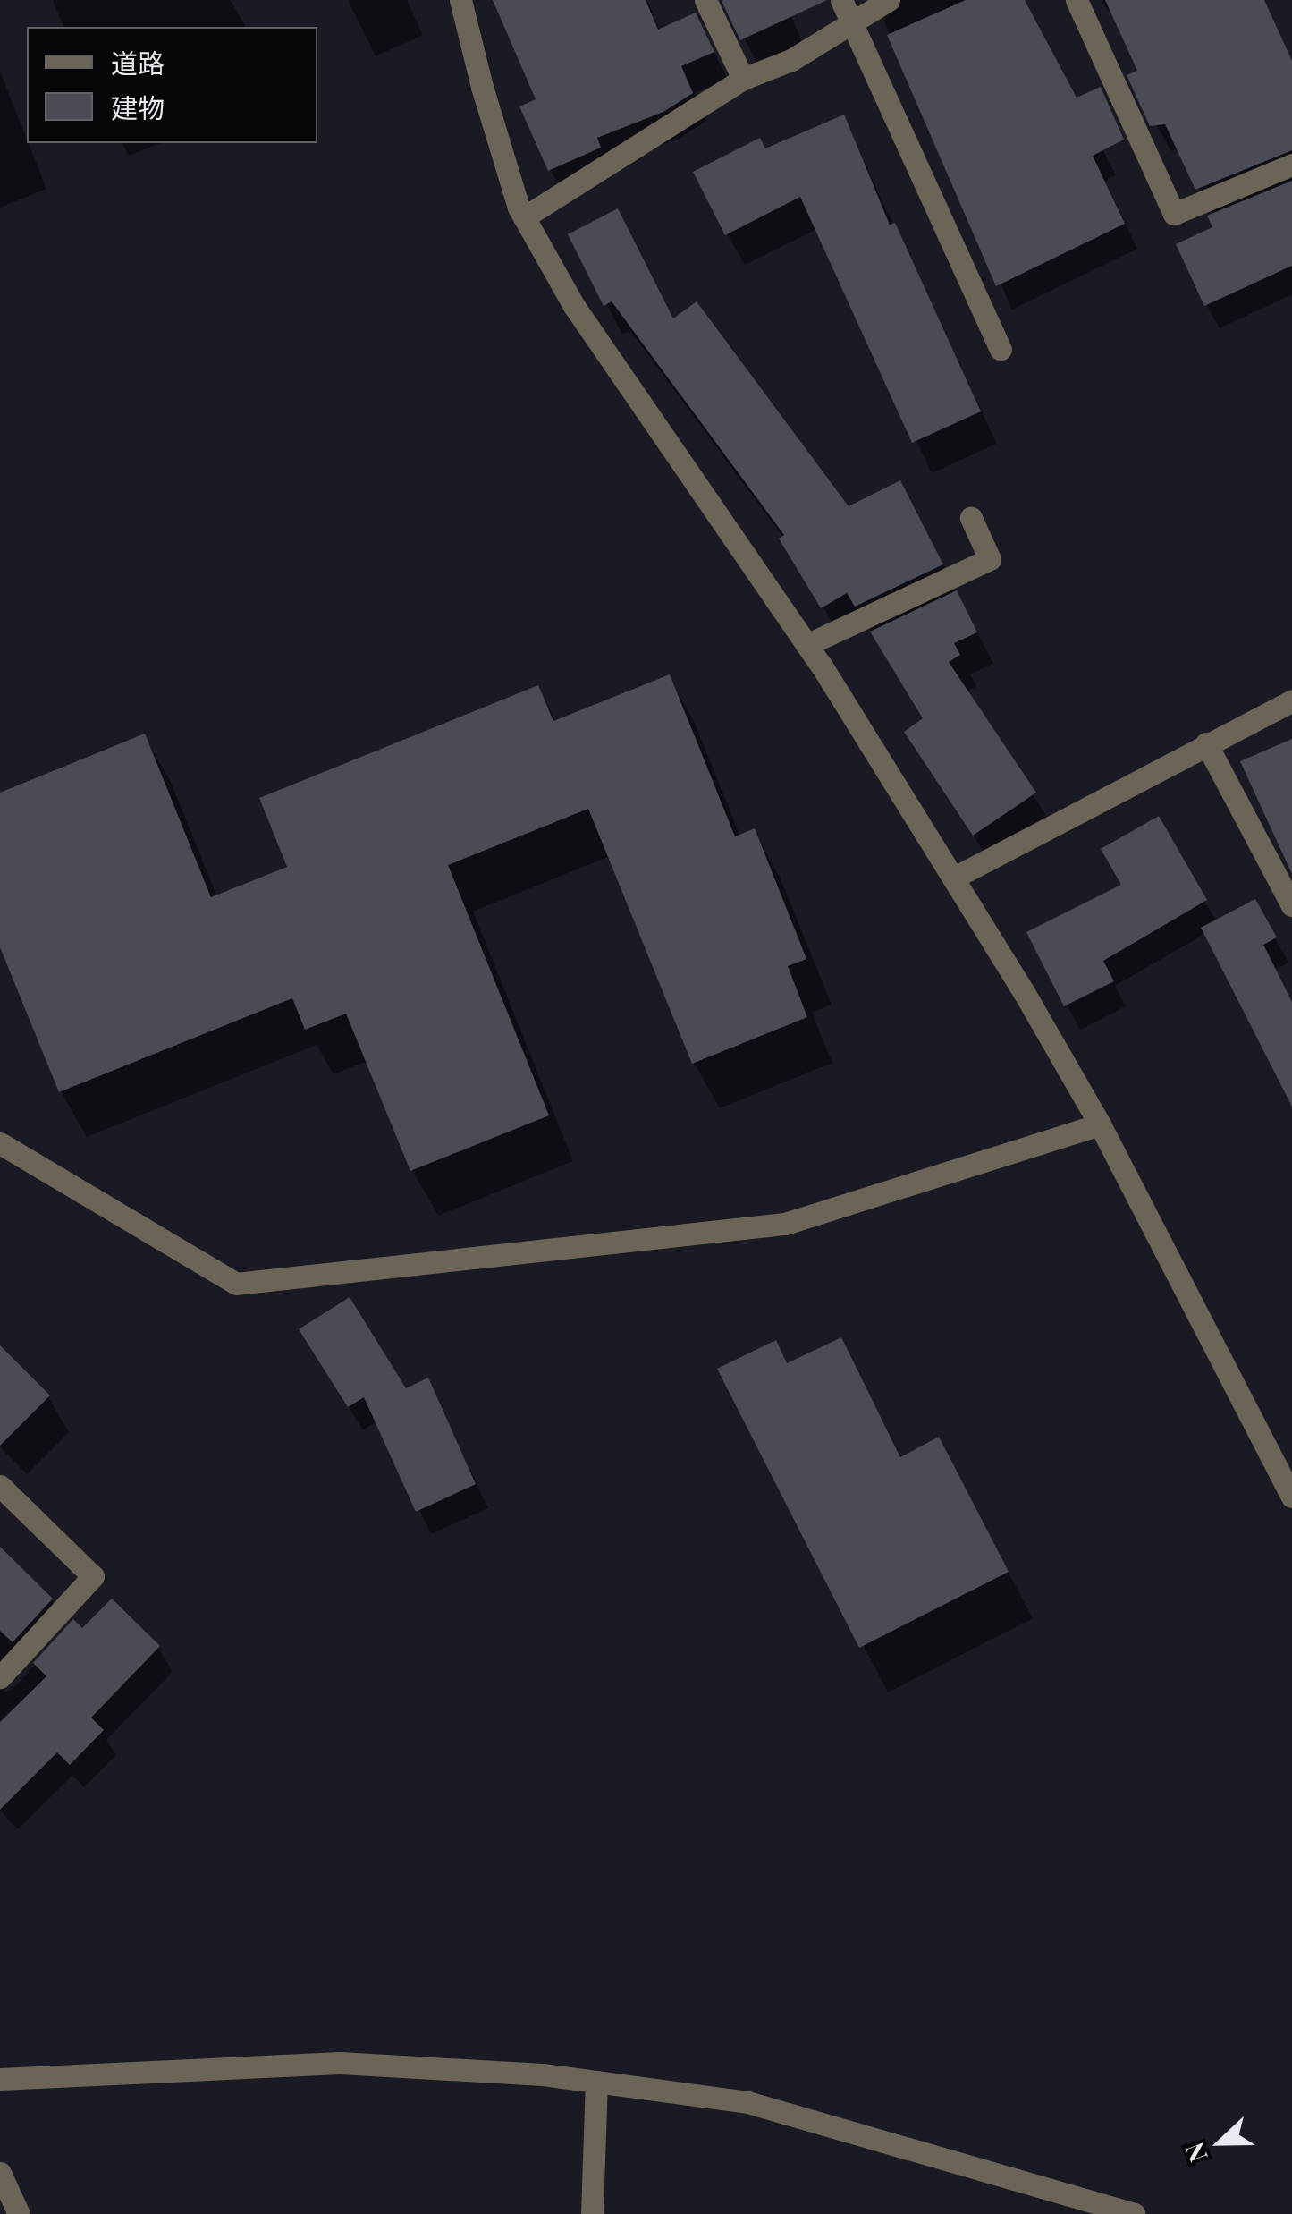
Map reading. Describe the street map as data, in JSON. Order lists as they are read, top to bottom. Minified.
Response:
{"legend":["道路","建物"],"north":"left"}
